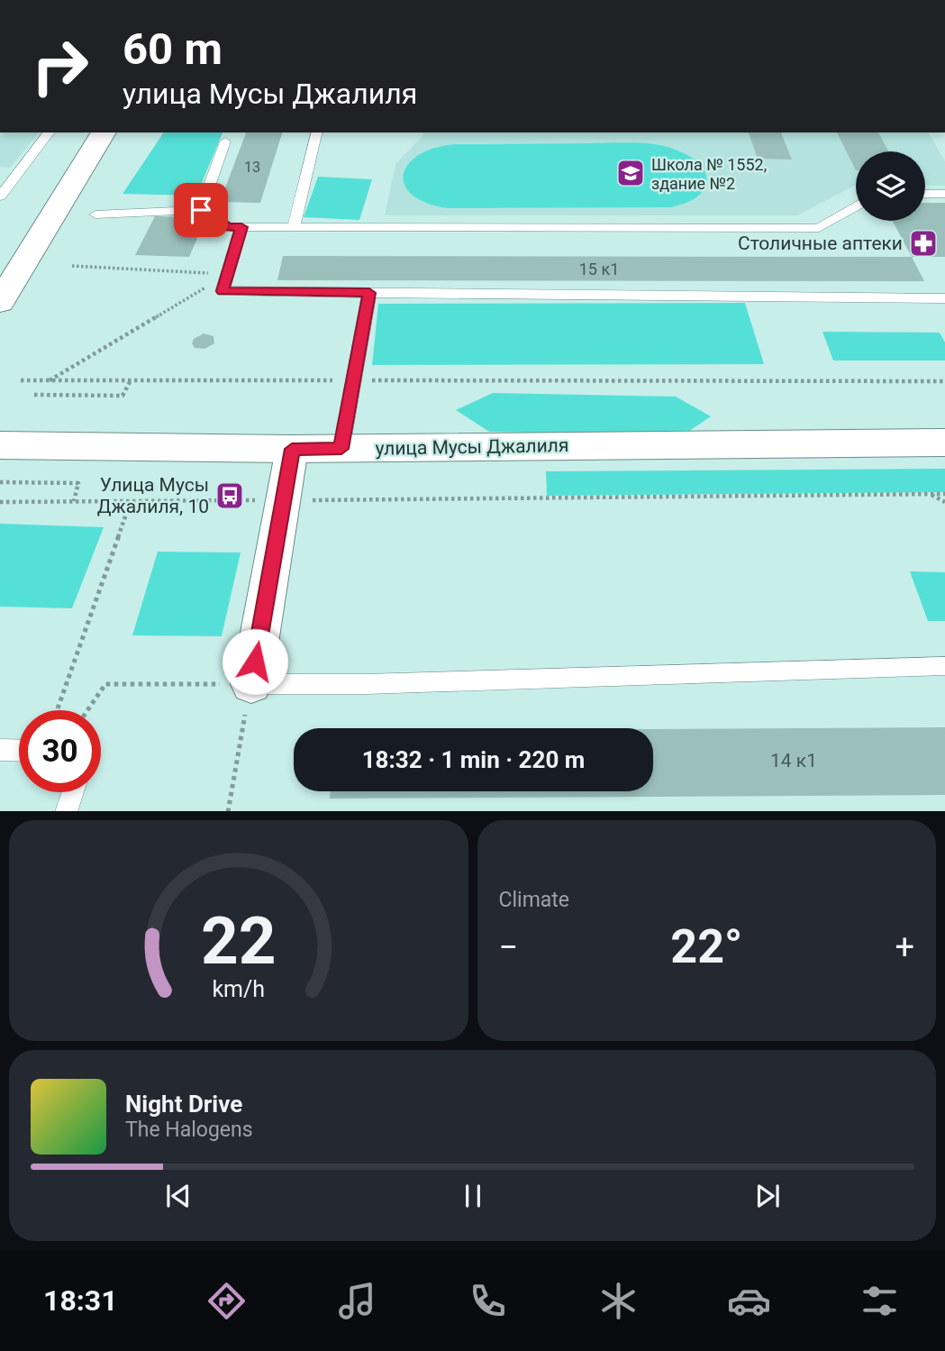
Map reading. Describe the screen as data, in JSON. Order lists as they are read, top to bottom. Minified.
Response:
{"streets":{"main road":["улица Мусы Джалиля"]},"places":{"school or university":["Школа № 1552, здание №2"],"pharmacy":["Столичные аптеки"],"bus stop":["Улица Мусы Джалиля, 10"]},"house_numbers":["13","15 к1","14 к1"],"page":{"turn":["60 m","улица Мусы Джалиля"],"limit":"30","trip":"18:32 · 1 min · 220 m","tile":"Climate","heat":["−","22°","+"],"song":["Night Drive","The Halogens"],"tabs":"18:31","gauge":["22","km/h"]}}
